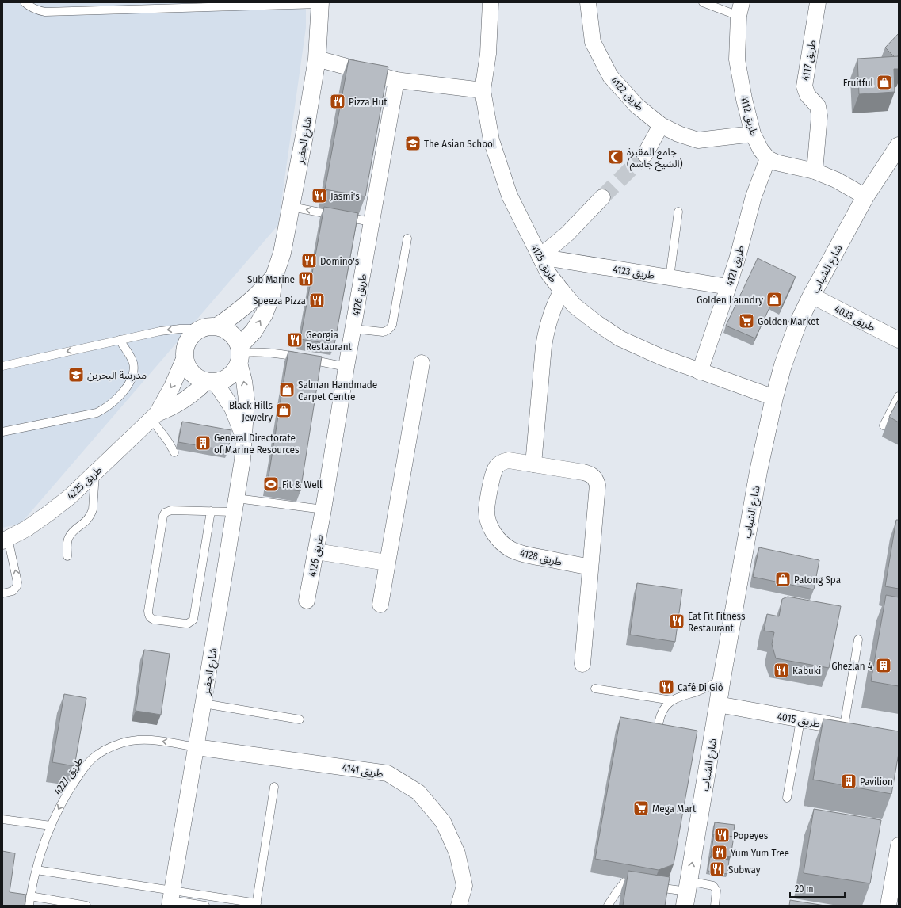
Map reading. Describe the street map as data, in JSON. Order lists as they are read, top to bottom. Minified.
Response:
{"streets":{"street":["طريق 4117","طريق 4122","طريق 4112","شارع الجفير","طريق 4125","طريق 4121","شارع الشباب","طريق 4123","طريق 4126","طريق 4033","طريق 4225","طريق 4128","طريق 4015","طريق 4141"],"lane":["طريق 4227"]},"crossings":[["طريق 4122","طريق 4112"],["طريق 4112","طريق 4121"],["شارع الجفير","طريق 4225"],["شارع الجفير","طريق 4141"],["شارع الجفير","طريق 4227"],["طريق 4125","طريق 4121"],["طريق 4125","شارع الشباب"],["طريق 4125","طريق 4123"],["طريق 4121","طريق 4123"],["شارع الشباب","طريق 4033"],["شارع الشباب","طريق 4015"],["طريق 4141","طريق 4227"]],"one_way":["طريق 4227"],"places":{"shop":["Fruitful","Golden Laundry","Salman Handmade Carpet Centre","Black Hills Jewelry","Patong Spa"],"restaurant":["Pizza Hut","Jasmi's","Domino's","Sub Marine","Speeza Pizza","Georgia Restaurant","Eat Fit Fitness Restaurant","Kabuki","Café Di Giò","Popeyes","Yum Yum Tree","Subway"],"school or university":["The Asian School","مدرسة البحرين"],"mosque":["جامع المقبرة (الشيخ جاسم)"],"supermarket":["Golden Market","Mega Mart"],"building":["General Directorate of Marine Resources","Ghezlan 4","Pavilion"],"sports":["Fit & Well"]},"scale_bar":"20 m"}
